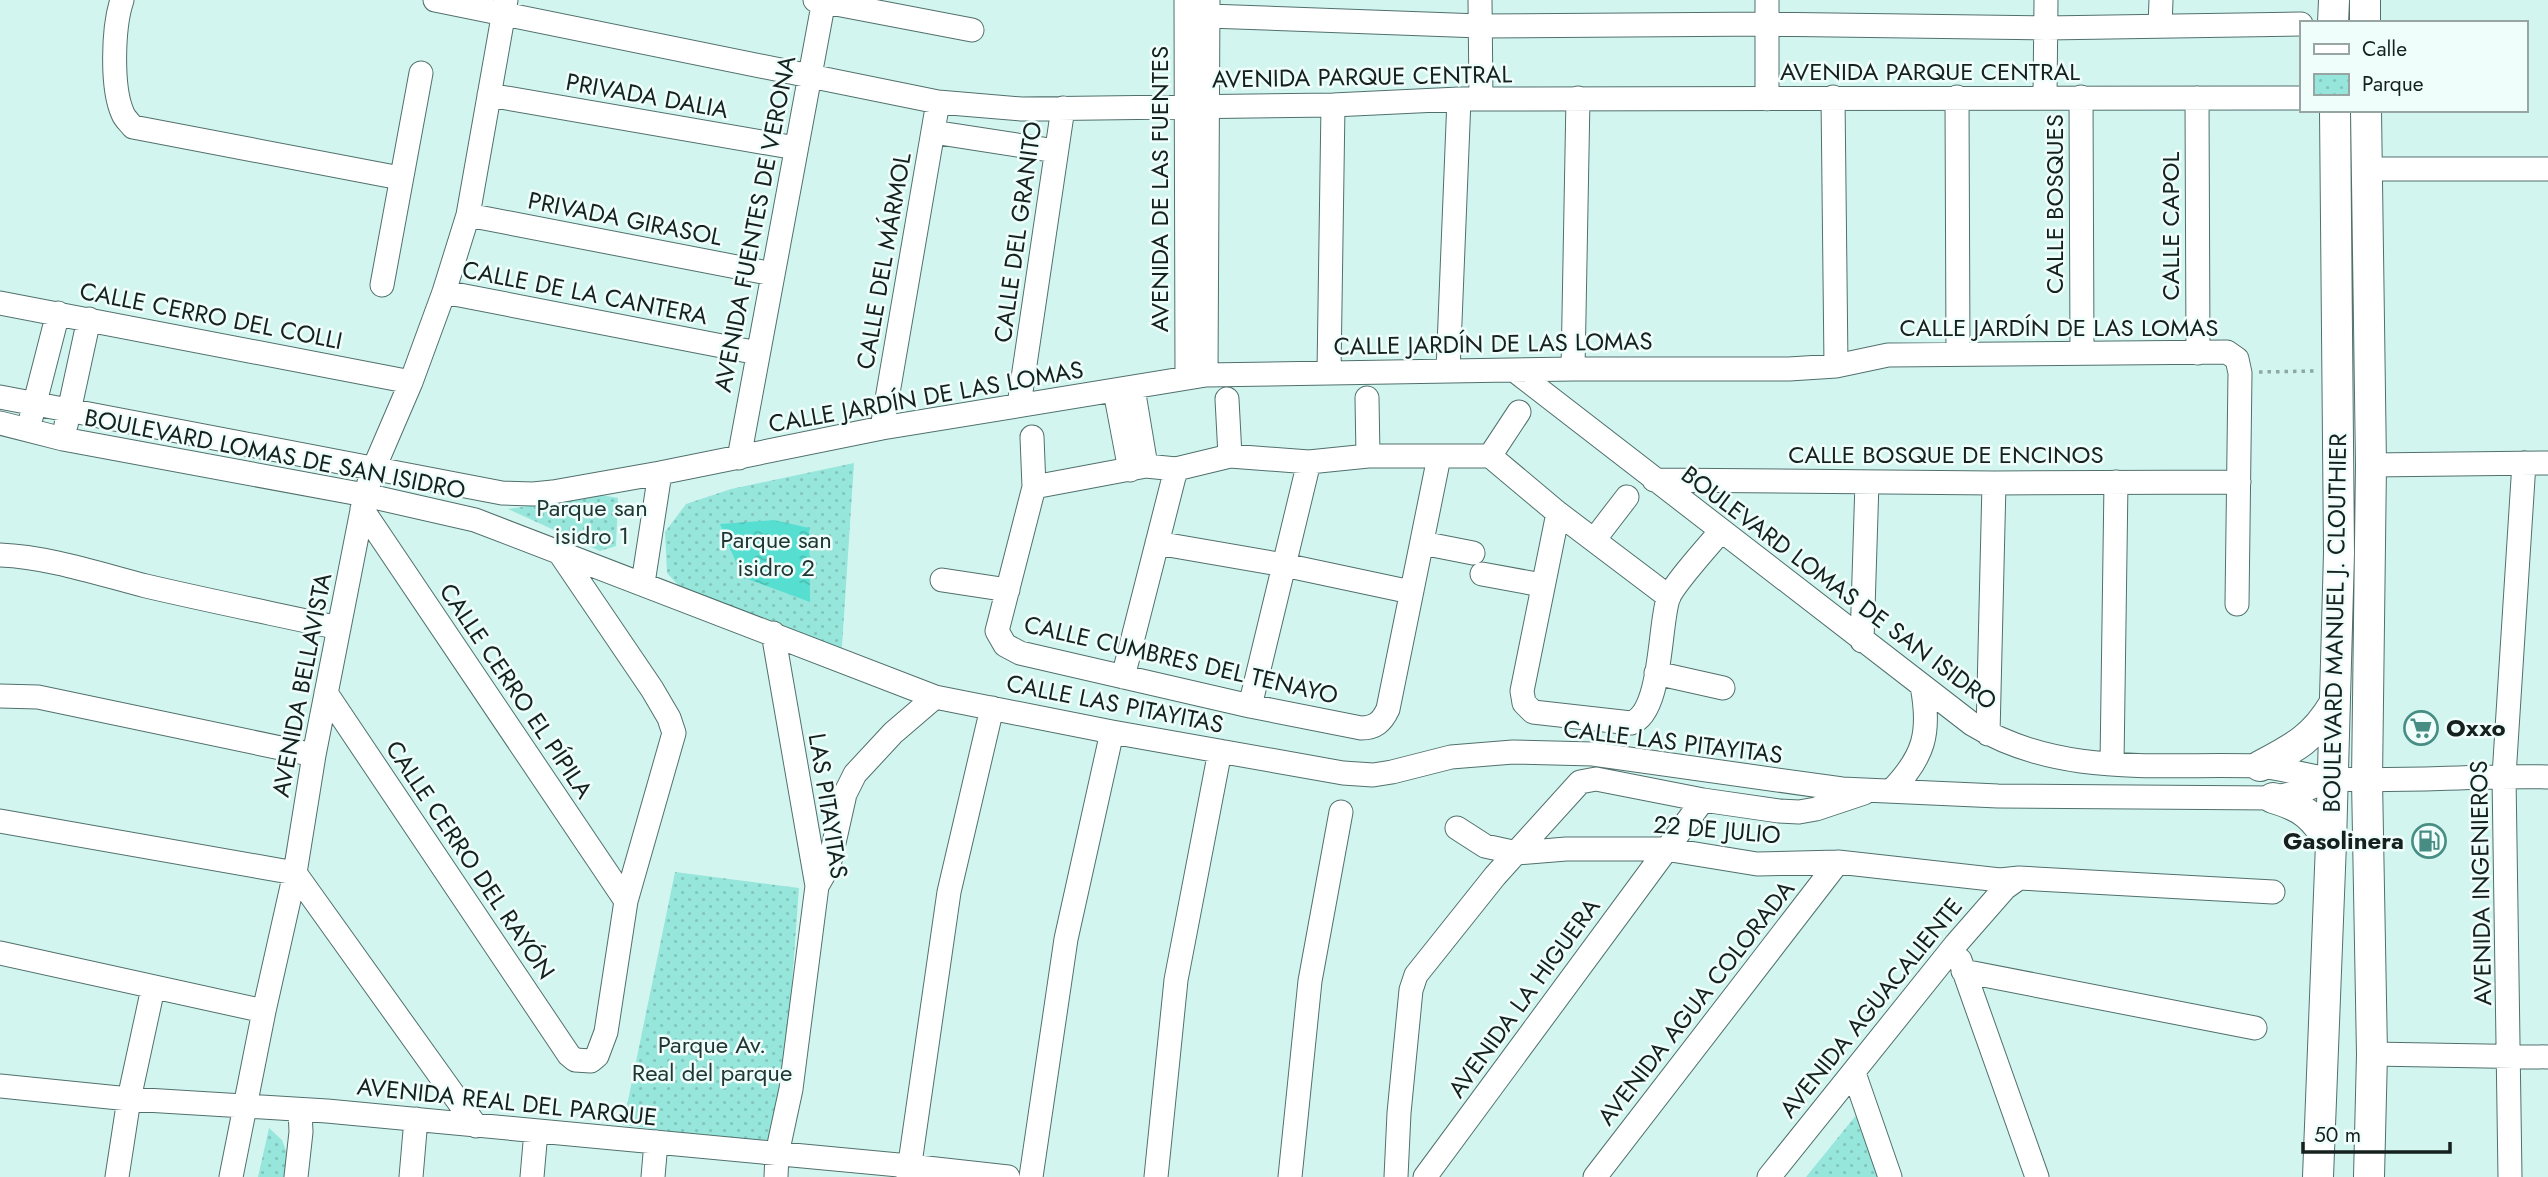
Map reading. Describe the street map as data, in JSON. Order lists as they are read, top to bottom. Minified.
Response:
{"streets":{"main road":["BOULEVARD MANUEL J. CLOUTHIER"],"street":["AVENIDA PARQUE CENTRAL","PRIVADA DALIA","AVENIDA DE LAS FUENTES","CALLE BOSQUES","PRIVADA GIRASOL","AVENIDA FUENTES DE VERONA","CALLE CAPOL","CALLE DEL GRANITO","CALLE DEL MÁRMOL","CALLE DE LA CANTERA","CALLE CERRO DEL COLLI","CALLE JARDÍN DE LAS LOMAS","BOULEVARD LOMAS DE SAN ISIDRO","CALLE BOSQUE DE ENCINOS","CALLE CUMBRES DEL TENAYO","AVENIDA BELLAVISTA","CALLE CERRO EL PÍPILA","CALLE LAS PITAYITAS","LAS PITAYITAS","22 DE JULIO","CALLE CERRO DEL RAYÓN","AVENIDA INGENIEROS","AVENIDA LA HIGUERA","AVENIDA AGUA COLORADA","AVENIDA AGUACALIENTE","AVENIDA REAL DEL PARQUE"]},"crossings":[["AVENIDA PARQUE CENTRAL","AVENIDA DE LAS FUENTES"],["AVENIDA PARQUE CENTRAL","CALLE BOSQUES"],["AVENIDA PARQUE CENTRAL","AVENIDA FUENTES DE VERONA"],["AVENIDA PARQUE CENTRAL","CALLE CAPOL"],["AVENIDA PARQUE CENTRAL","CALLE DEL GRANITO"],["AVENIDA PARQUE CENTRAL","CALLE DEL MÁRMOL"],["AVENIDA PARQUE CENTRAL","AVENIDA BELLAVISTA"],["PRIVADA DALIA","AVENIDA FUENTES DE VERONA"],["PRIVADA DALIA","AVENIDA BELLAVISTA"],["AVENIDA DE LAS FUENTES","CALLE JARDÍN DE LAS LOMAS"],["CALLE BOSQUES","CALLE JARDÍN DE LAS LOMAS"],["PRIVADA GIRASOL","AVENIDA FUENTES DE VERONA"],["PRIVADA GIRASOL","AVENIDA BELLAVISTA"],["AVENIDA FUENTES DE VERONA","CALLE DE LA CANTERA"],["AVENIDA FUENTES DE VERONA","CALLE JARDÍN DE LAS LOMAS"],["AVENIDA FUENTES DE VERONA","BOULEVARD LOMAS DE SAN ISIDRO"],["CALLE CAPOL","CALLE JARDÍN DE LAS LOMAS"],["CALLE DEL GRANITO","CALLE JARDÍN DE LAS LOMAS"],["CALLE DEL MÁRMOL","CALLE JARDÍN DE LAS LOMAS"],["CALLE DE LA CANTERA","AVENIDA BELLAVISTA"],["CALLE CERRO DEL COLLI","AVENIDA BELLAVISTA"],["CALLE JARDÍN DE LAS LOMAS","BOULEVARD LOMAS DE SAN ISIDRO"],["BOULEVARD LOMAS DE SAN ISIDRO","CALLE BOSQUE DE ENCINOS"],["BOULEVARD LOMAS DE SAN ISIDRO","BOULEVARD MANUEL J. CLOUTHIER"],["BOULEVARD LOMAS DE SAN ISIDRO","AVENIDA BELLAVISTA"],["BOULEVARD LOMAS DE SAN ISIDRO","CALLE CERRO EL PÍPILA"],["BOULEVARD LOMAS DE SAN ISIDRO","CALLE LAS PITAYITAS"],["BOULEVARD LOMAS DE SAN ISIDRO","LAS PITAYITAS"],["BOULEVARD MANUEL J. CLOUTHIER","CALLE LAS PITAYITAS"],["AVENIDA BELLAVISTA","CALLE CERRO EL PÍPILA"],["AVENIDA BELLAVISTA","CALLE CERRO DEL RAYÓN"],["AVENIDA BELLAVISTA","AVENIDA REAL DEL PARQUE"],["CALLE CERRO EL PÍPILA","CALLE CERRO DEL RAYÓN"],["CALLE LAS PITAYITAS","LAS PITAYITAS"],["LAS PITAYITAS","AVENIDA REAL DEL PARQUE"],["22 DE JULIO","AVENIDA LA HIGUERA"],["22 DE JULIO","AVENIDA AGUA COLORADA"],["22 DE JULIO","AVENIDA AGUACALIENTE"]],"parks":["Parque san isidro 1","Parque san isidro 2","Parque Av. Real del parque"],"places":{"supermarket":["Oxxo"],"fuel station":["Gasolinera"]},"legend":["Calle","Parque"],"scale_bar":"50 m"}
